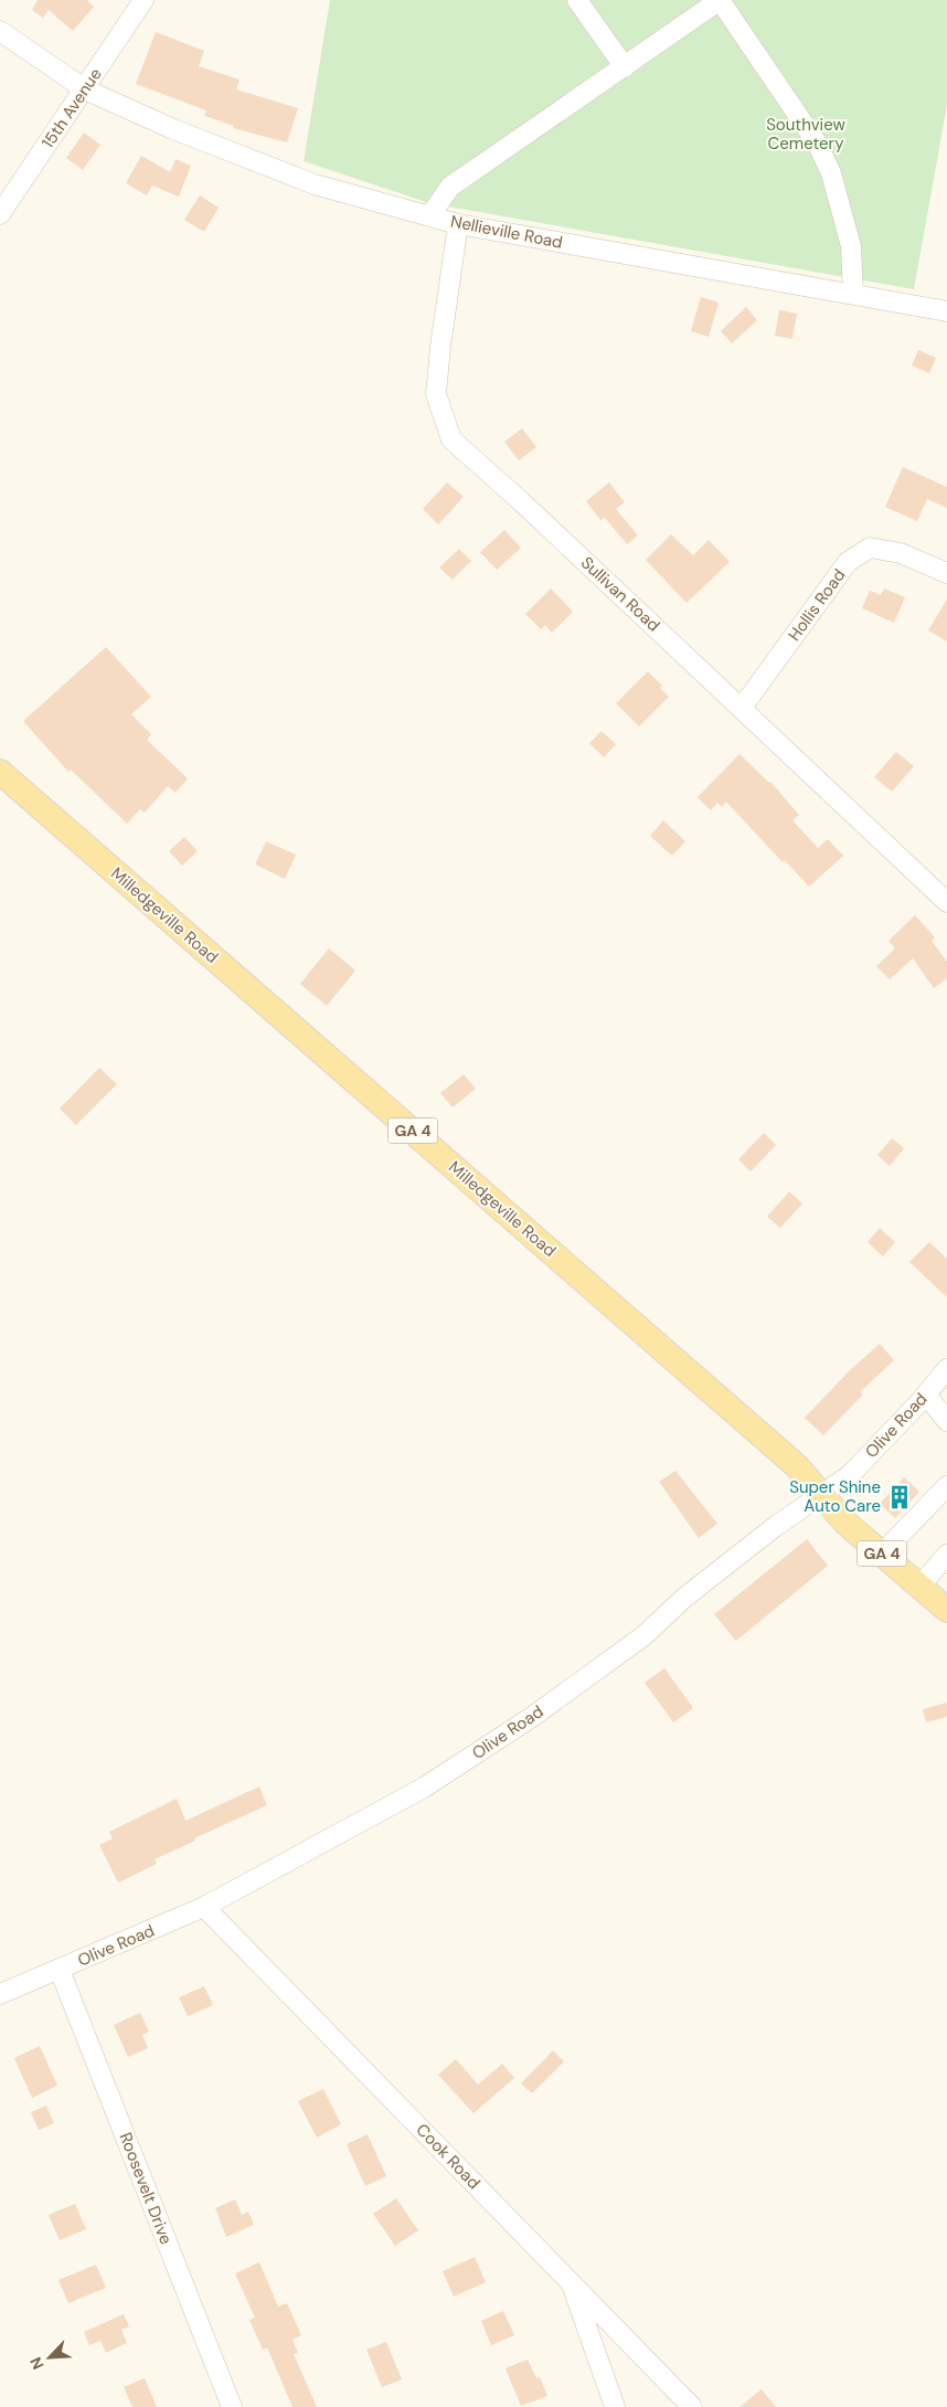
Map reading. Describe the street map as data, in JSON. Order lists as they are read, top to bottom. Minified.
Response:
{"streets":{"main road":["Milledgeville Road","GA 4"],"street":["15th Avenue","Nellieville Road","Sullivan Road","Hollis Road","Olive Road","Cook Road","Roosevelt Drive"]},"crossings":[["15th Avenue","Nellieville Road"],["Nellieville Road","Sullivan Road"],["Sullivan Road","Hollis Road"],["Milledgeville Road","Olive Road"],["Olive Road","Cook Road"],["Olive Road","Roosevelt Drive"]],"parks":["Southview Cemetery"],"places":{"building":["Super Shine Auto Care"]},"north":"bottom left"}
